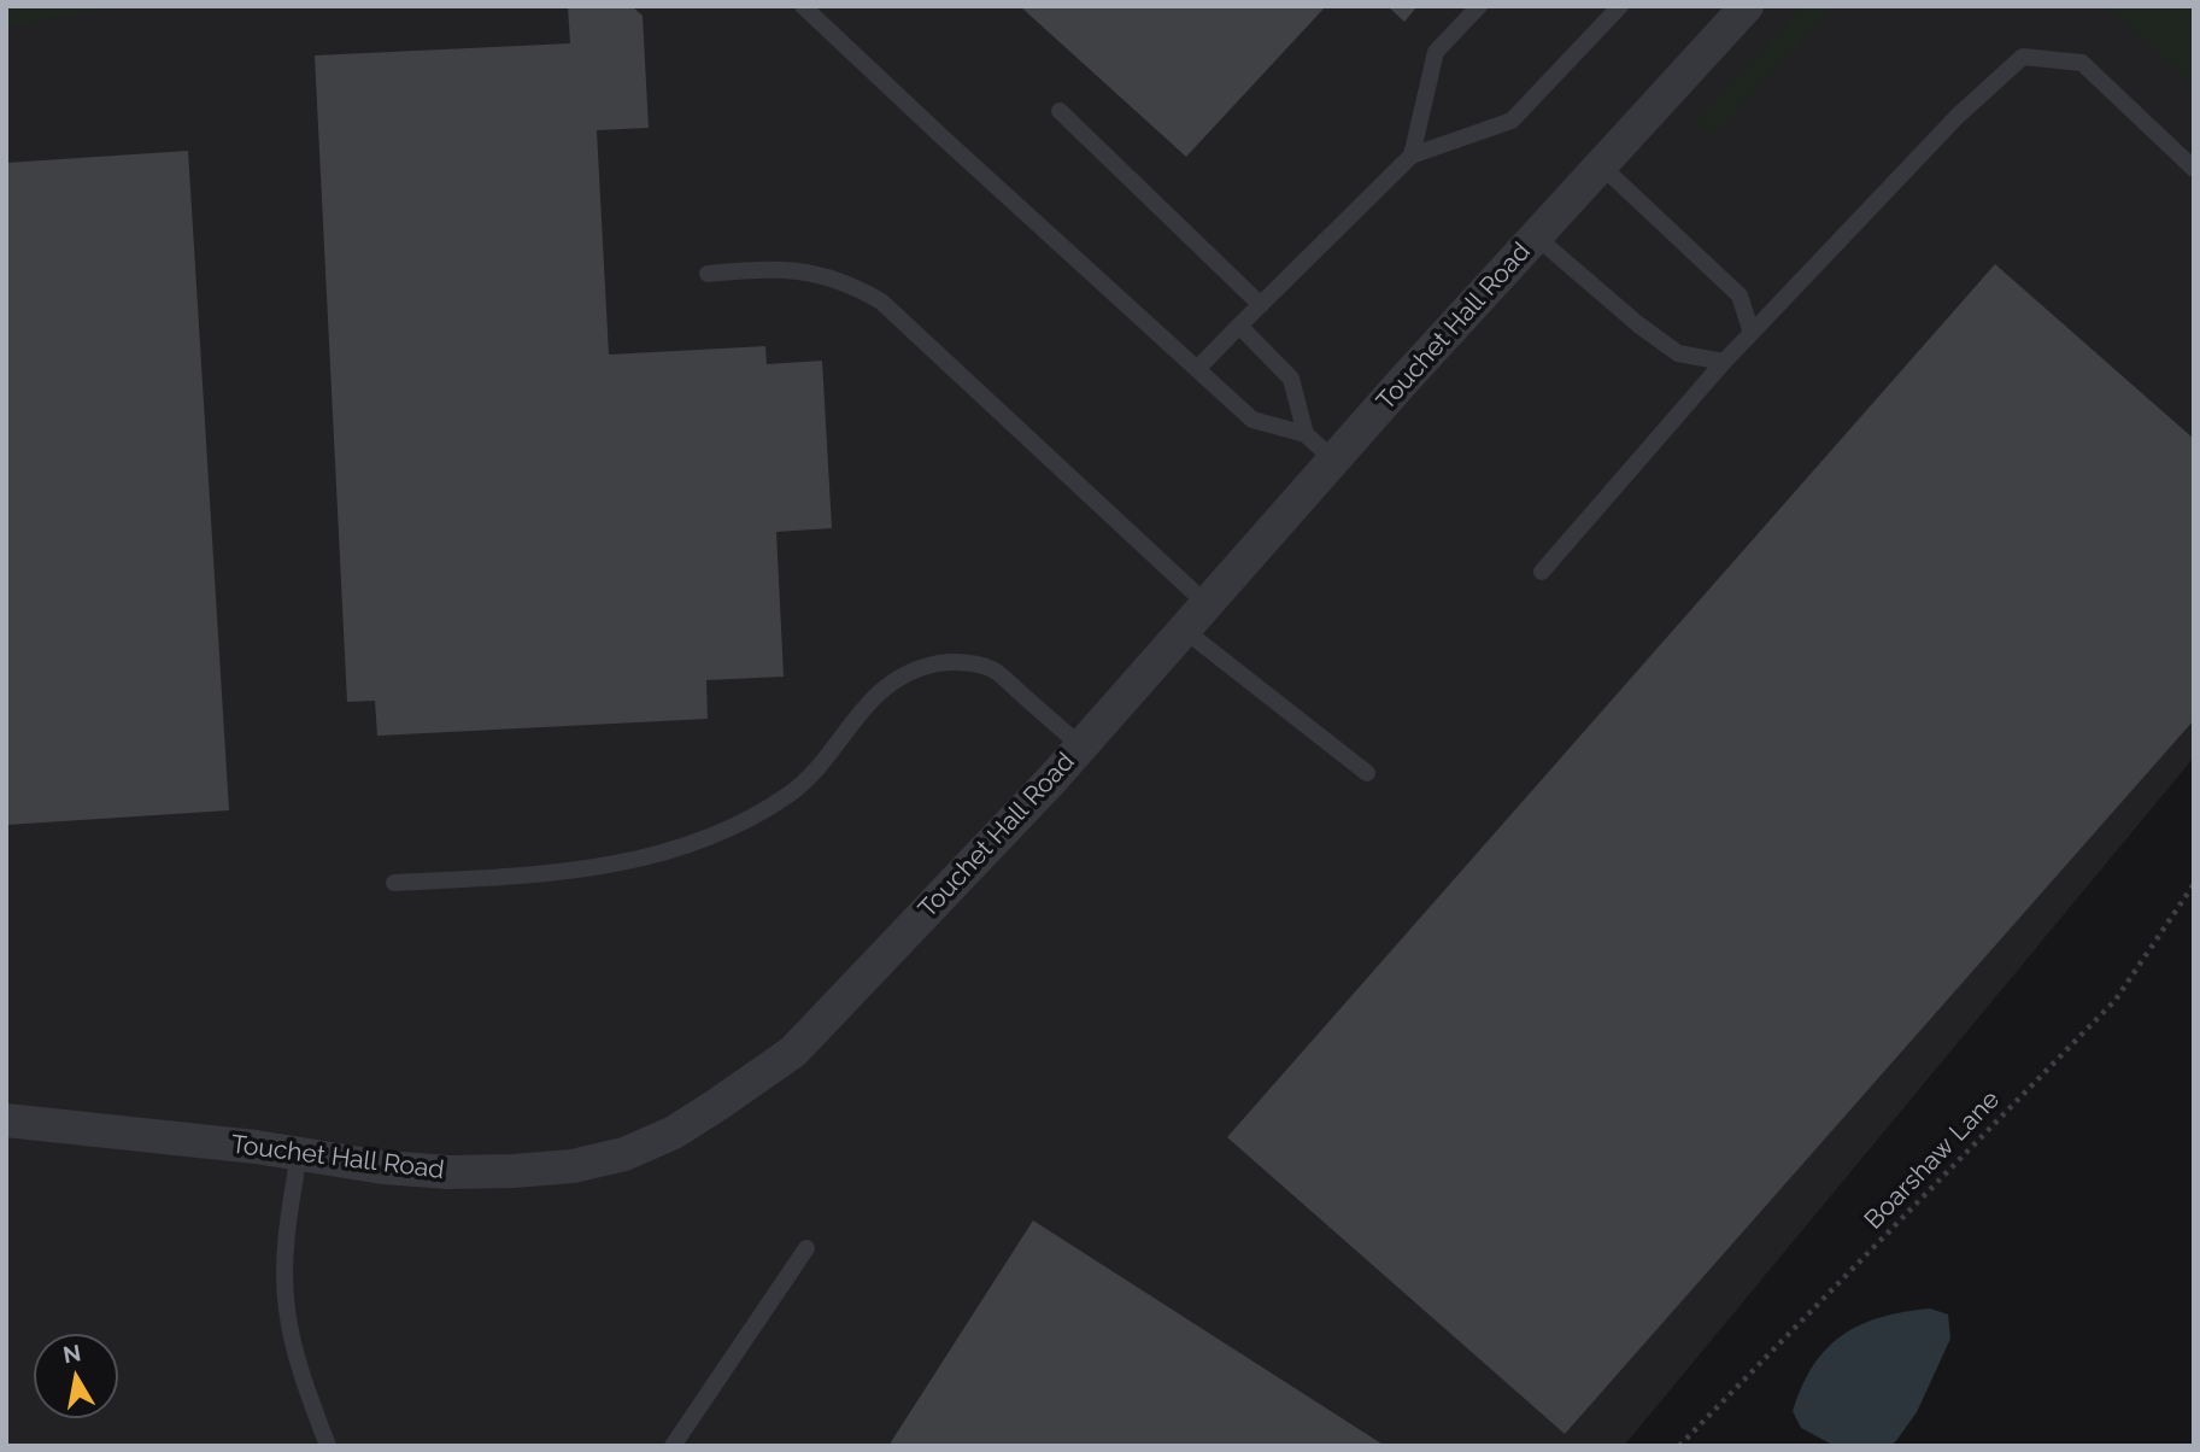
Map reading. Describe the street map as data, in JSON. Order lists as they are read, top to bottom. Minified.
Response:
{"streets":{"street":["Touchet Hall Road"],"path":["Boarshaw Lane"]},"north":"top"}
